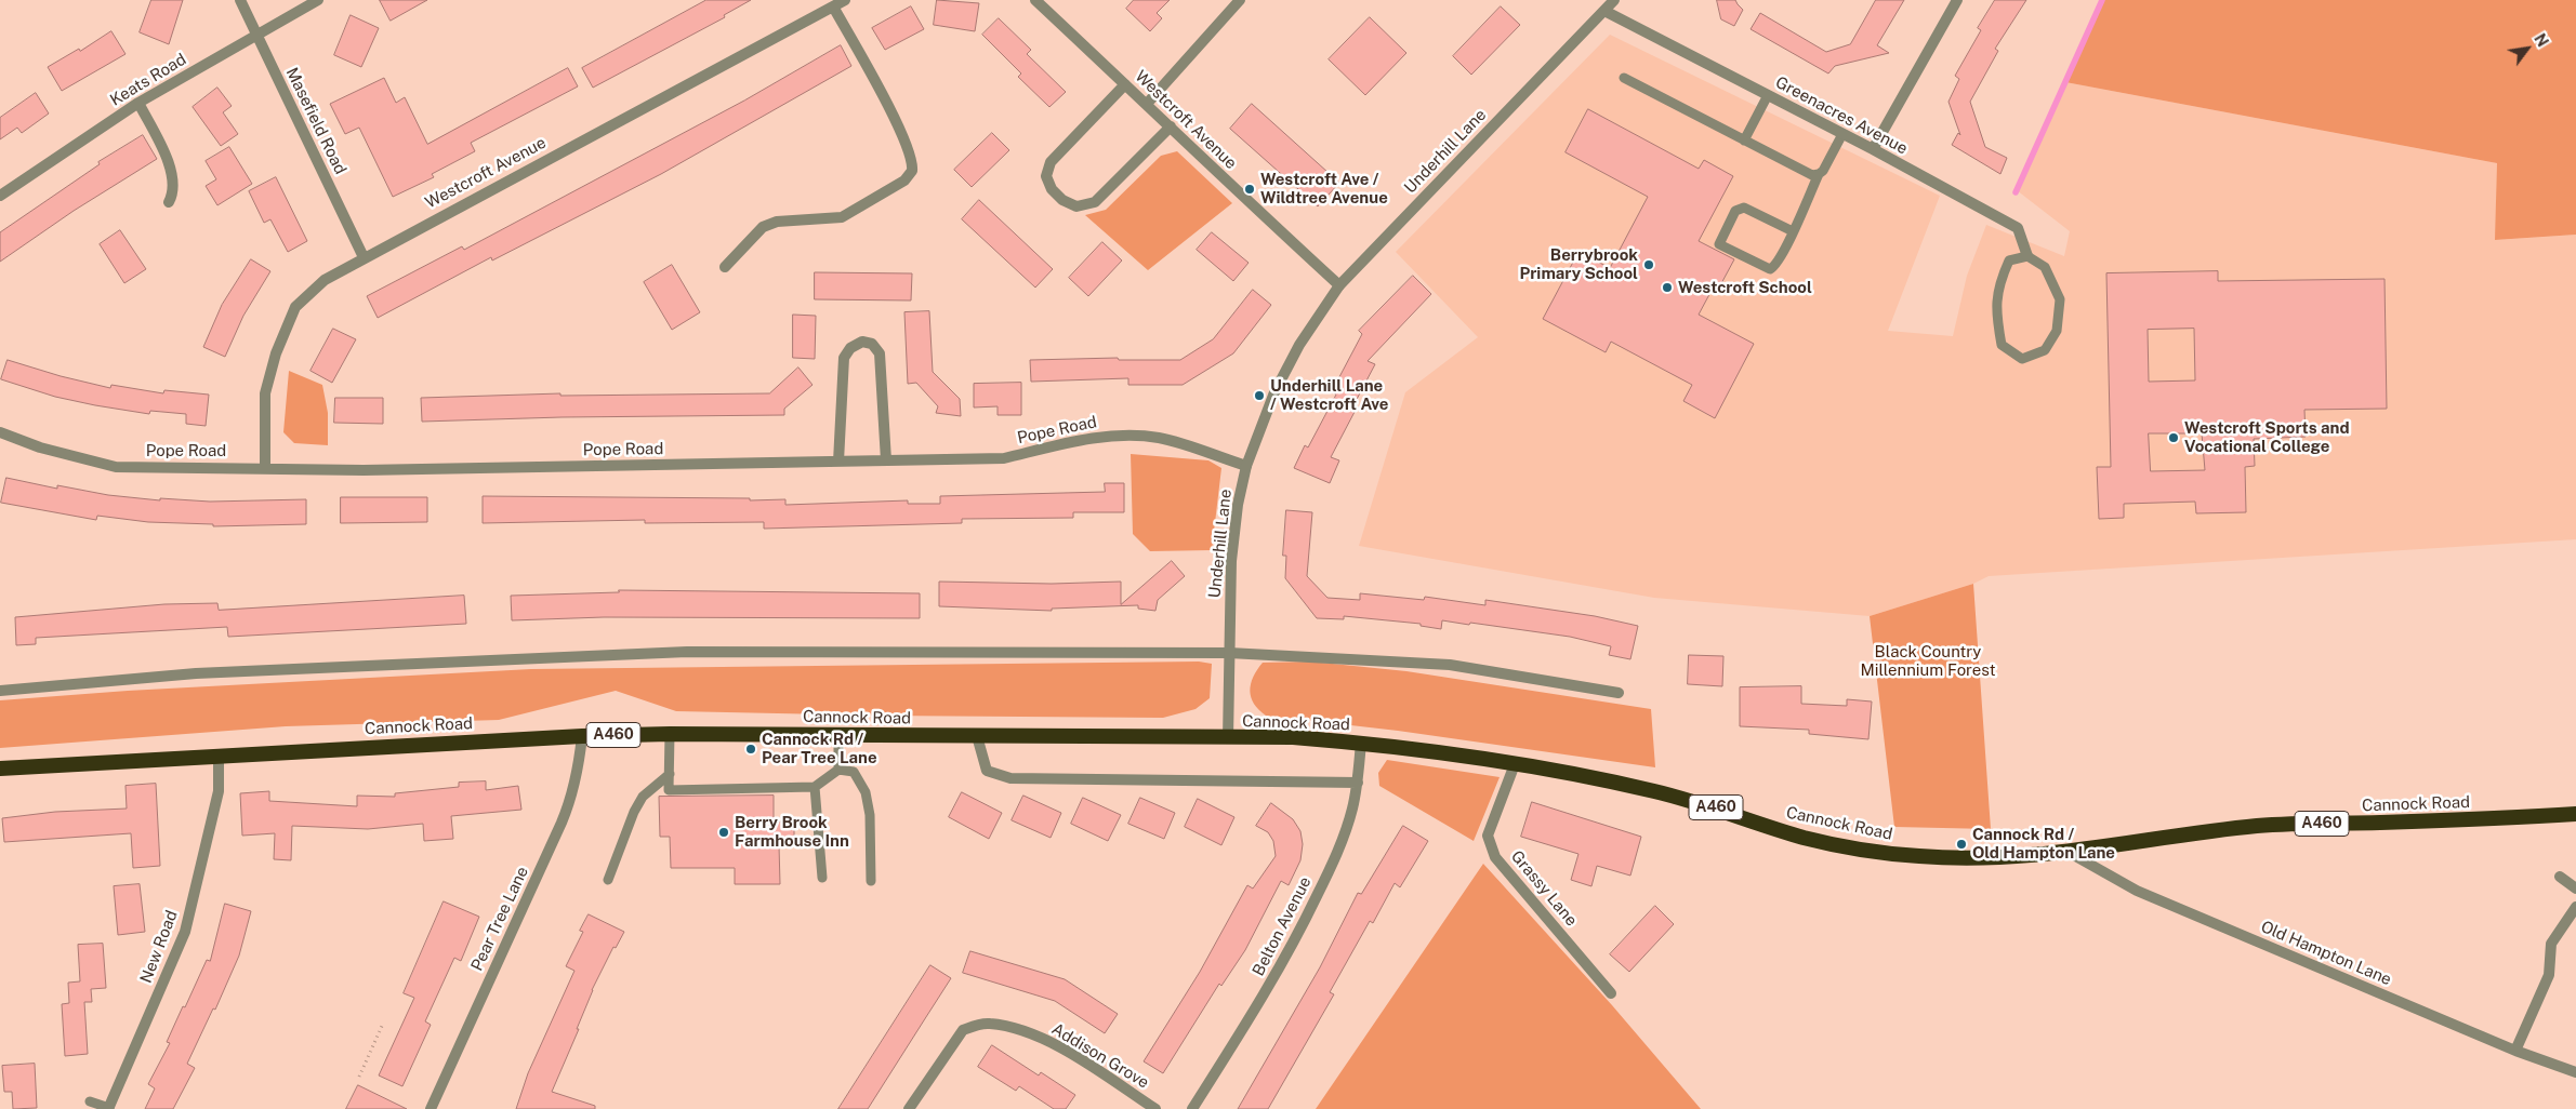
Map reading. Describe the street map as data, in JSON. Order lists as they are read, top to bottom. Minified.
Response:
{"streets":{"highway":["Cannock Road","A460"],"street":["Keats Road","Greenacres Avenue","Westcroft Avenue","Masefield Road","Underhill Lane","Pope Road","Grassy Lane","Pear Tree Lane","Belton Avenue","New Road","Old Hampton Lane","Addison Grove"]},"crossings":[["Keats Road","Masefield Road"],["Greenacres Avenue","Underhill Lane"],["Westcroft Avenue","Masefield Road"],["Westcroft Avenue","Underhill Lane"],["Westcroft Avenue","Pope Road"],["Underhill Lane","Pope Road"],["Underhill Lane","Cannock Road"],["Cannock Road","Grassy Lane"],["Cannock Road","Pear Tree Lane"],["Cannock Road","Belton Avenue"],["Cannock Road","New Road"],["Cannock Road","Old Hampton Lane"]],"parks":["Black Country Millennium Forest"],"places":["Westcroft Ave / Wildtree Avenue","Berrybrook Primary School","Westcroft School","Underhill Lane / Westcroft Ave","Westcroft Sports and Vocational College","Cannock Rd / Pear Tree Lane","Berry Brook Farmhouse Inn","Cannock Rd / Old Hampton Lane"],"north":"top right"}
